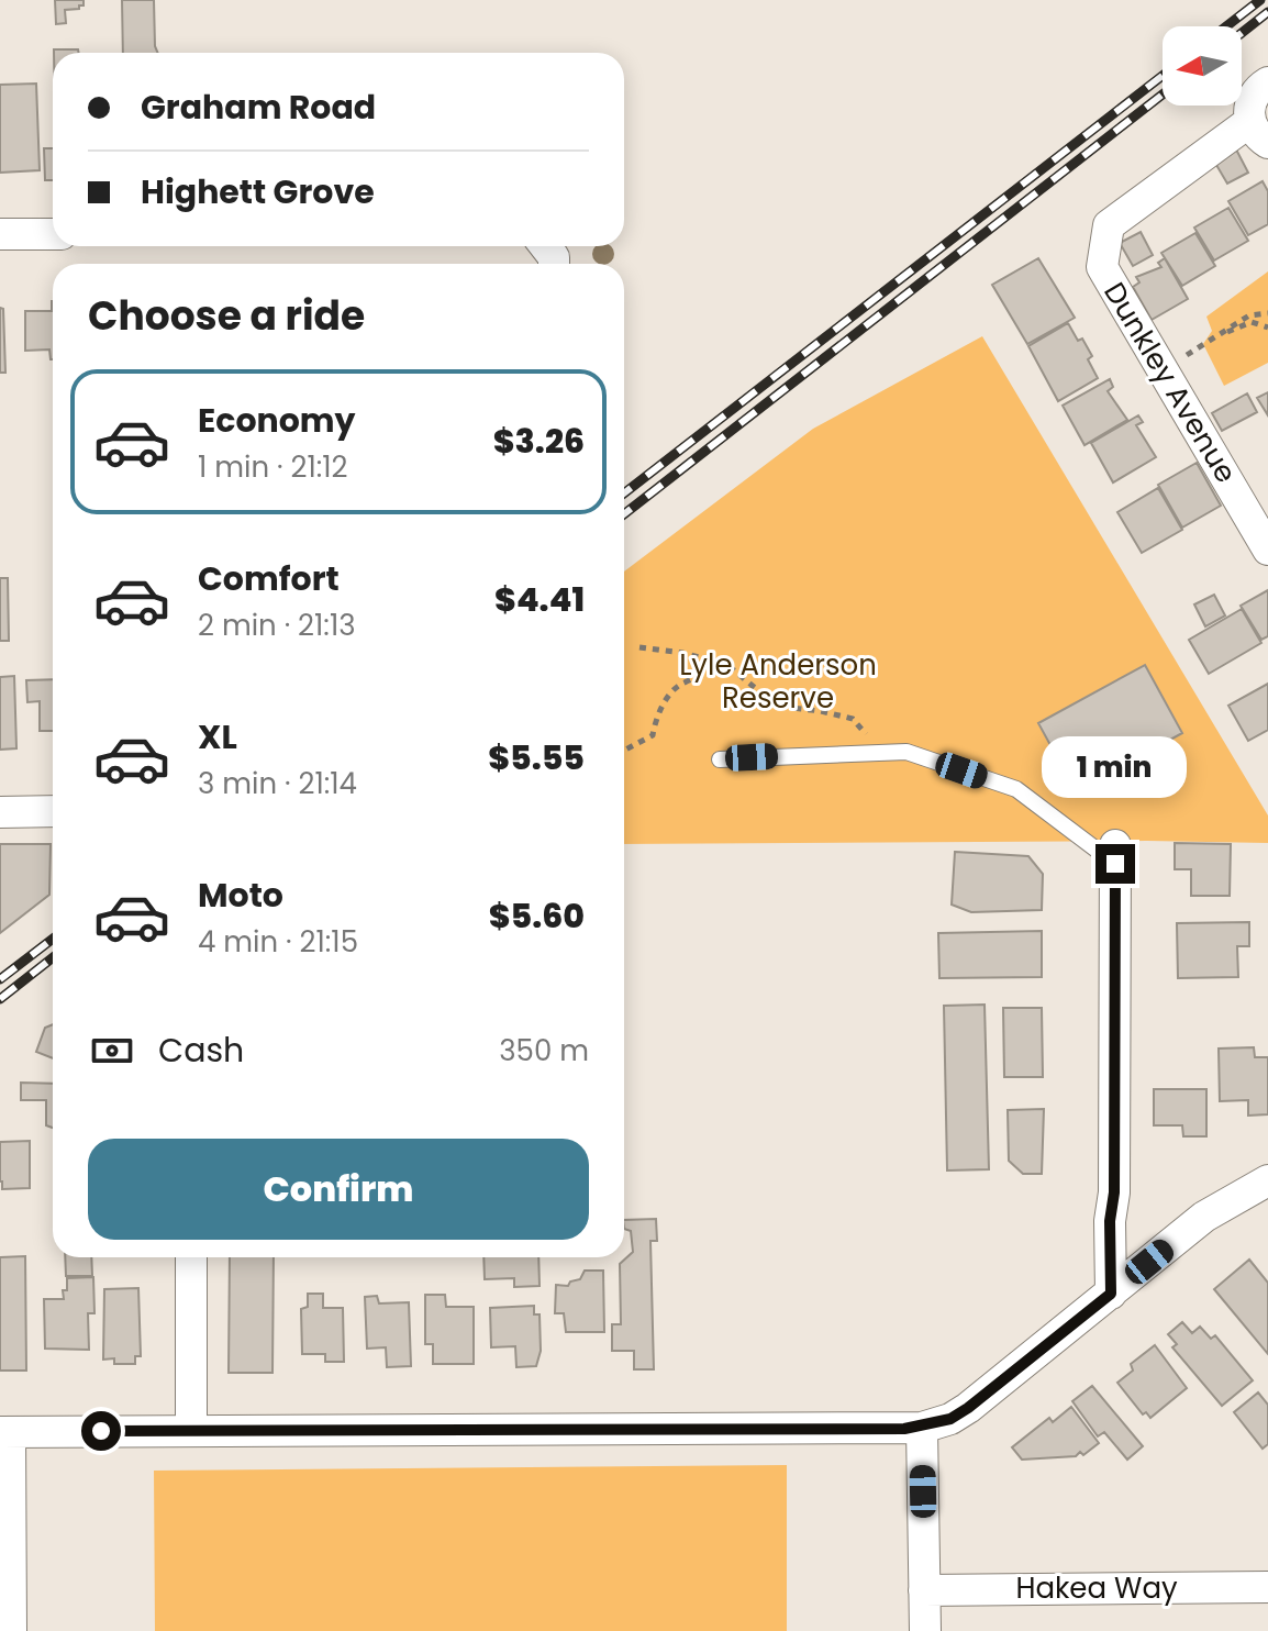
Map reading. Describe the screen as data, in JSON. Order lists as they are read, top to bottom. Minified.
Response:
{"streets":{"street":["Dunkley Avenue","Hakea Way"]},"parks":["Lyle Anderson Reserve"],"north":"left","page":{"banner":["Graham Road","Highett Grove"],"heading":"Choose a ride","list":[{"name":"Economy","note":"1 min · 21:12","value":"$3.26"},{"name":"Comfort","note":"2 min · 21:13","value":"$4.41"},{"name":"XL","note":"3 min · 21:14","value":"$5.55"},{"name":"Moto","note":"4 min · 21:15","value":"$5.60"}],"bubble":"1 min","pay":["Cash","350 m"],"buttons":"Confirm"}}
